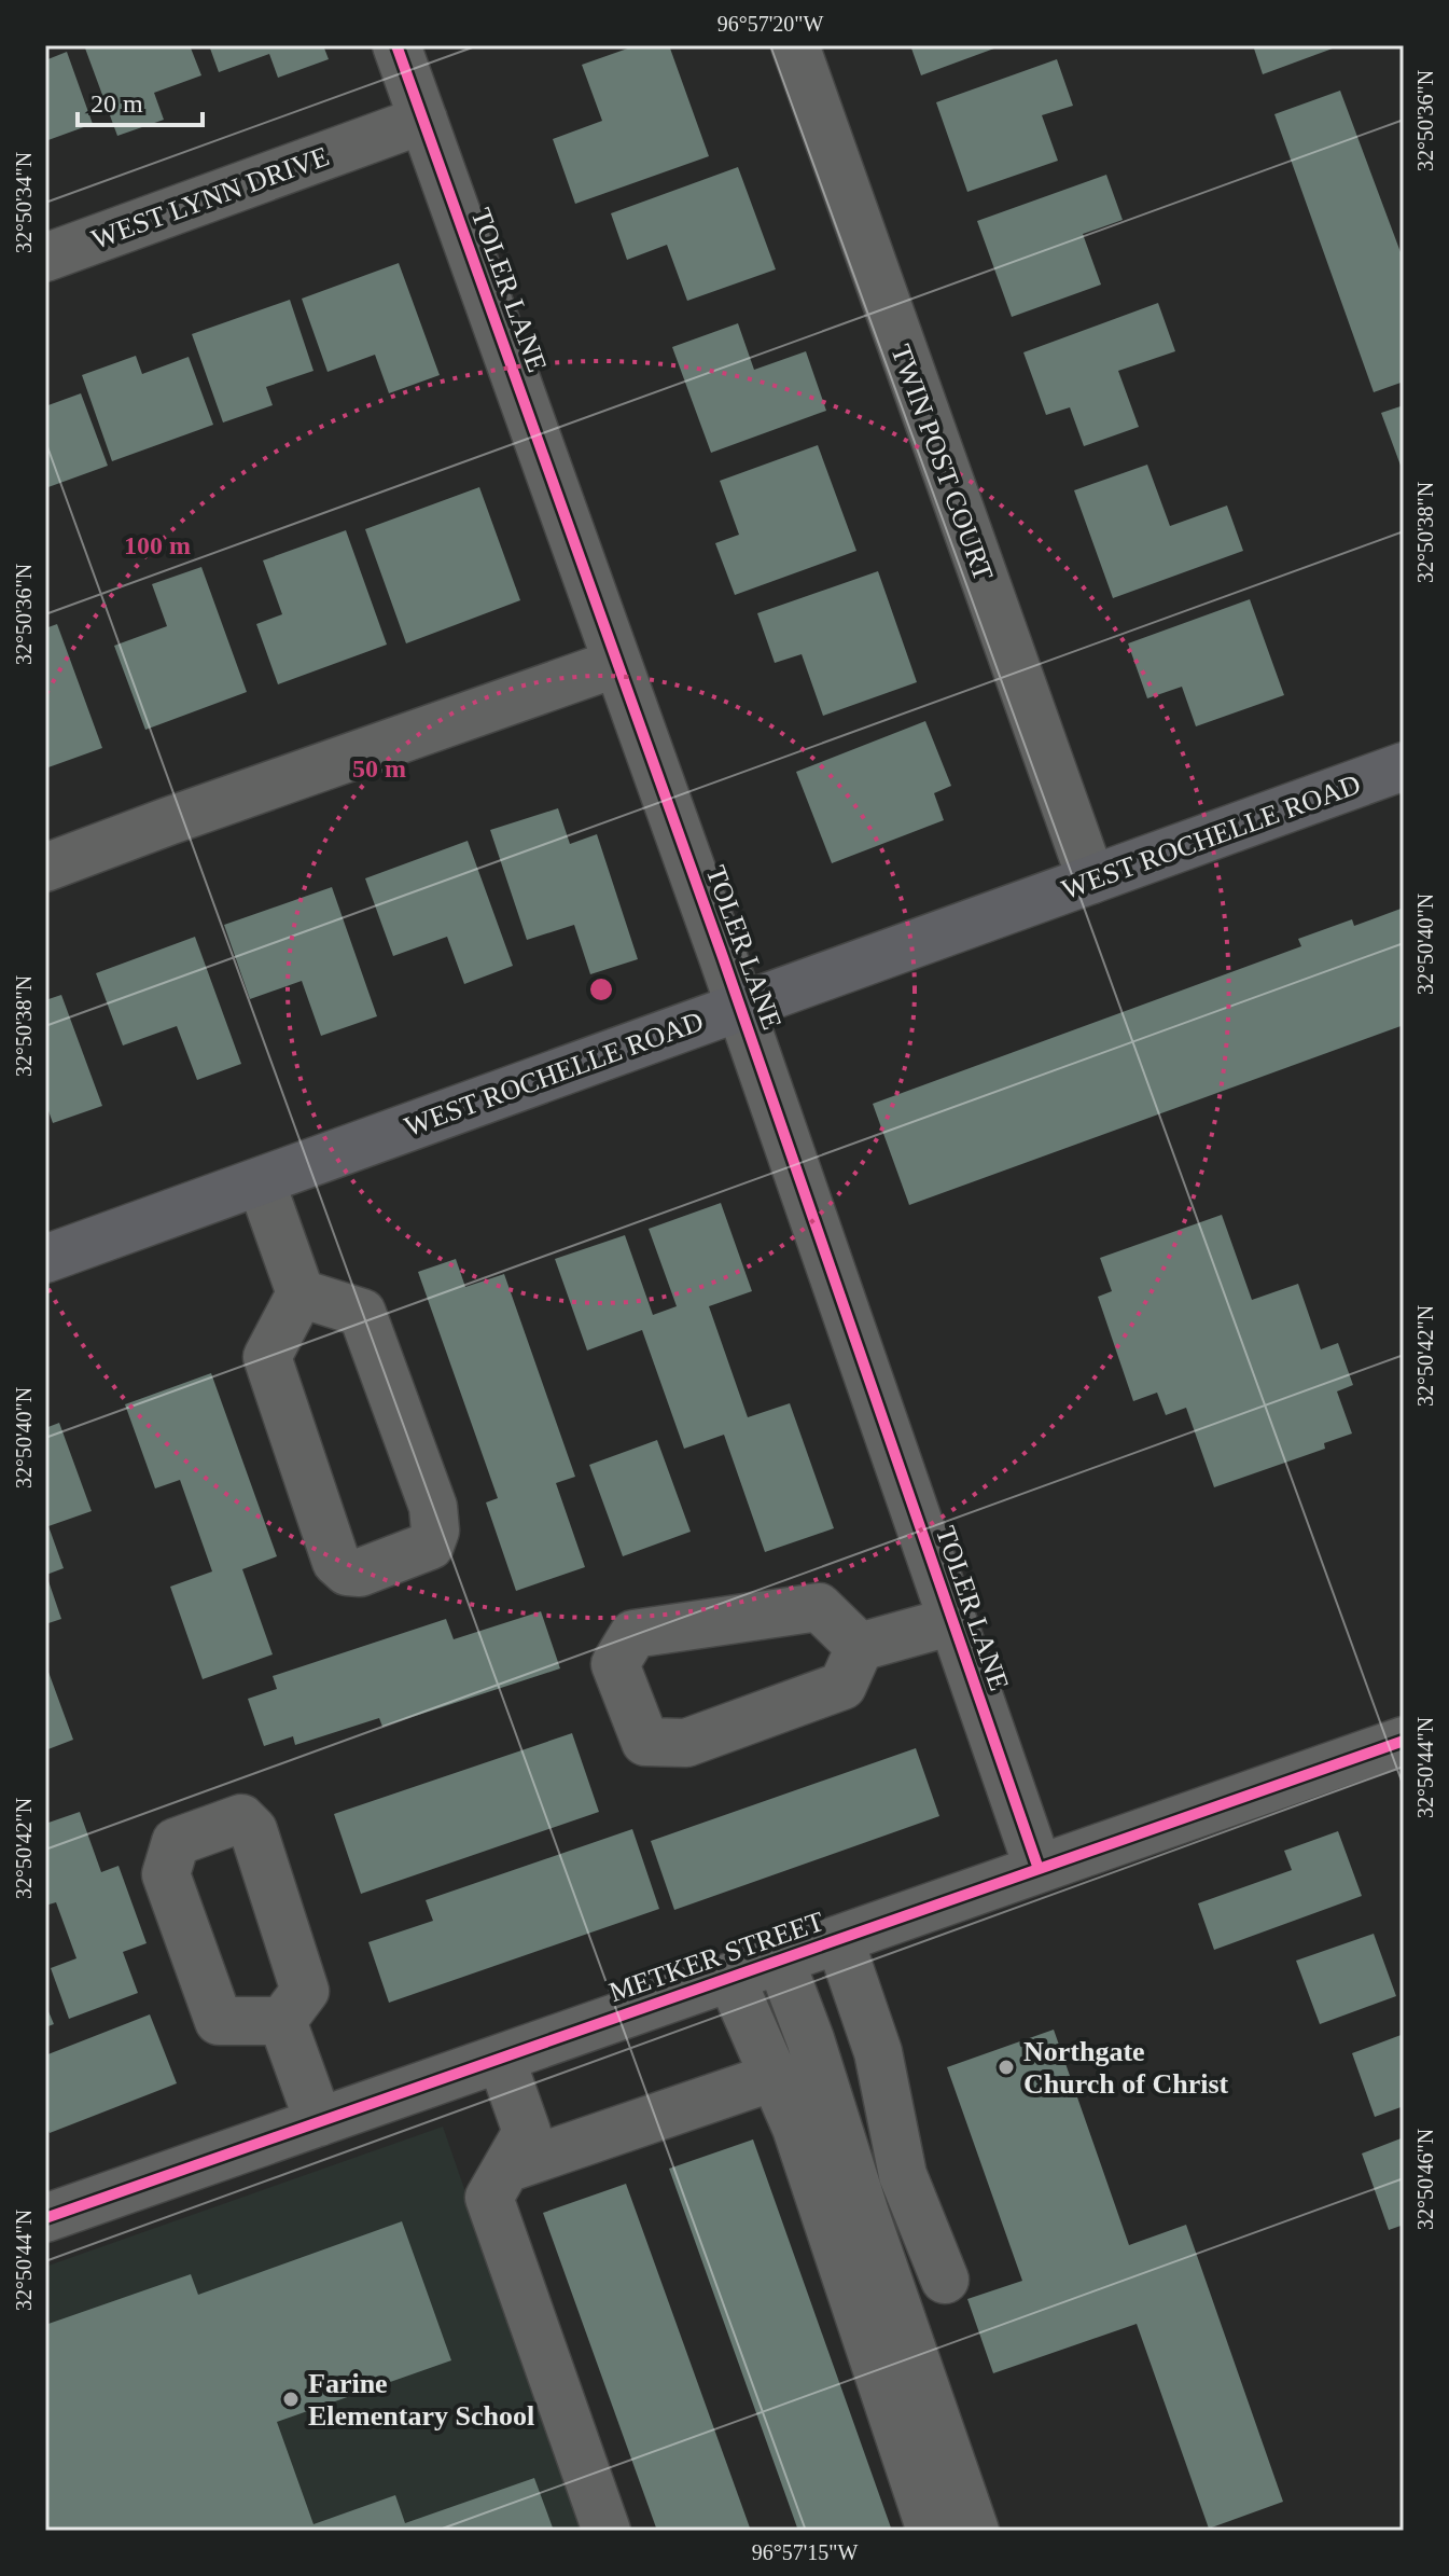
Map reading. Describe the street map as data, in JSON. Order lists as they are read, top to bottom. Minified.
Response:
{"streets":{"main road":["WEST ROCHELLE ROAD"],"street":["WEST LYNN DRIVE","TOLER LANE","TWIN POST COURT","METKER STREET"]},"crossings":[["WEST LYNN DRIVE","TOLER LANE"],["TOLER LANE","WEST ROCHELLE ROAD"],["TOLER LANE","METKER STREET"],["TWIN POST COURT","WEST ROCHELLE ROAD"]],"places":["Northgate Church of Christ","Farine Elementary School"],"scale_bar":"20 m","coordinates":["96°57'20\"W","32°50'36\"N","32°50'34\"N","32°50'38\"N","32°50'40\"N","32°50'42\"N","32°50'44\"N","32°50'46\"N","96°57'15\"W"],"rings":["100 m","50 m"]}
